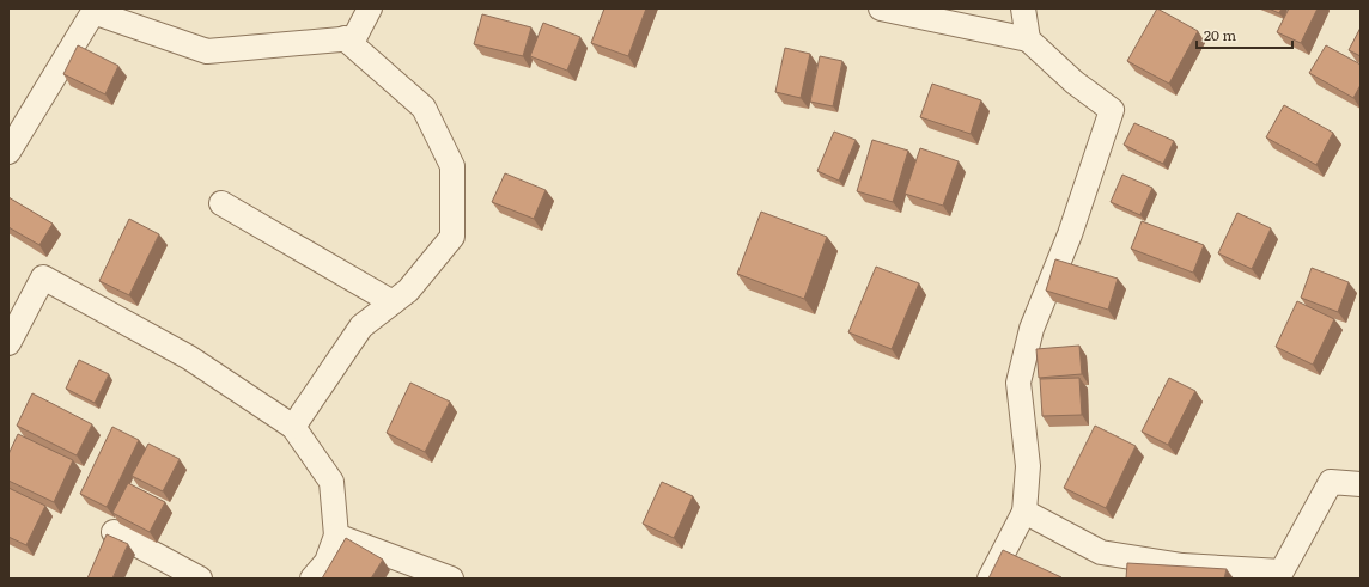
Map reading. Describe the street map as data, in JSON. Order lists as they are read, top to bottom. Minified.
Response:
{"scale_bar":"20 m"}
